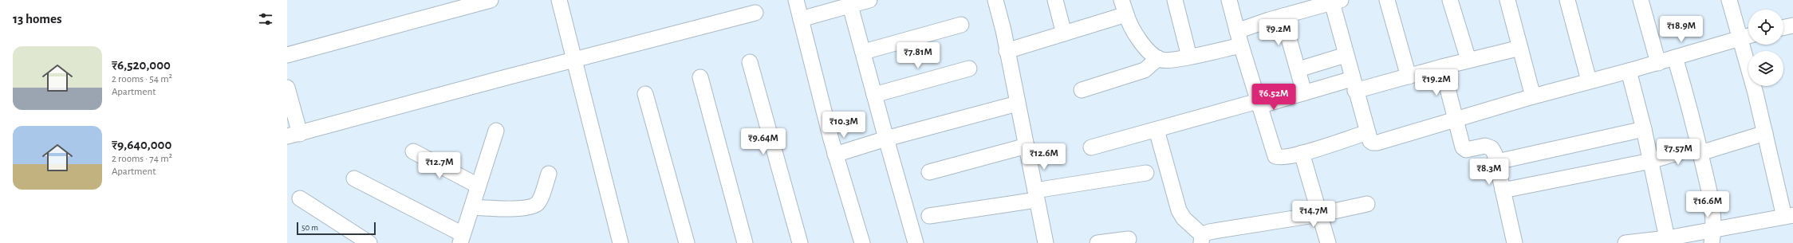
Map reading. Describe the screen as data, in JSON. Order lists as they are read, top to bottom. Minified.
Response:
{"scale_bar":"50 m","page":{"heading":"13 homes","price":["₹18.9M","₹9.2M","₹7.81M","₹19.2M","₹6.52M","₹10.3M","₹9.64M","₹7.57M","₹12.6M","₹12.7M","₹8.3M","₹16.6M","₹14.7M"],"list":[{"name":"₹6,520,000","note":"2 rooms · 54 m² · Apartment"},{"name":"₹9,640,000","note":"2 rooms · 74 m² · Apartment"}],"scale":"50 m"}}
